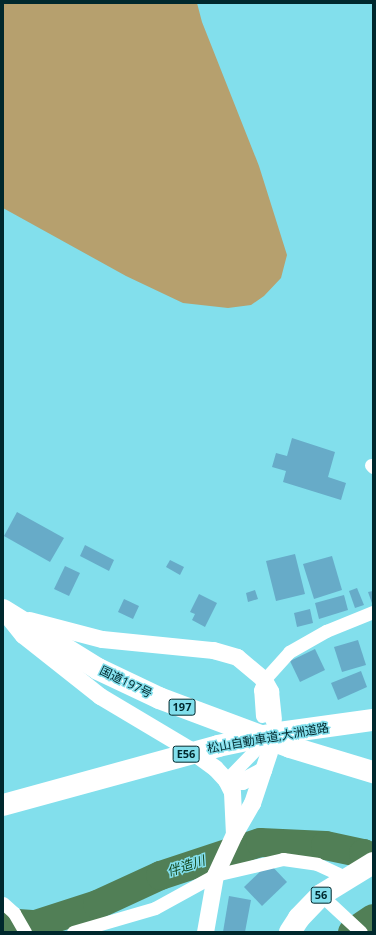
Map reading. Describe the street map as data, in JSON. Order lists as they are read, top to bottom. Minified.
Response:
{"streets":{"highway":["国道197号","197","松山自動車道;大洲道路","E56","56"]},"water":["伴造川"]}
